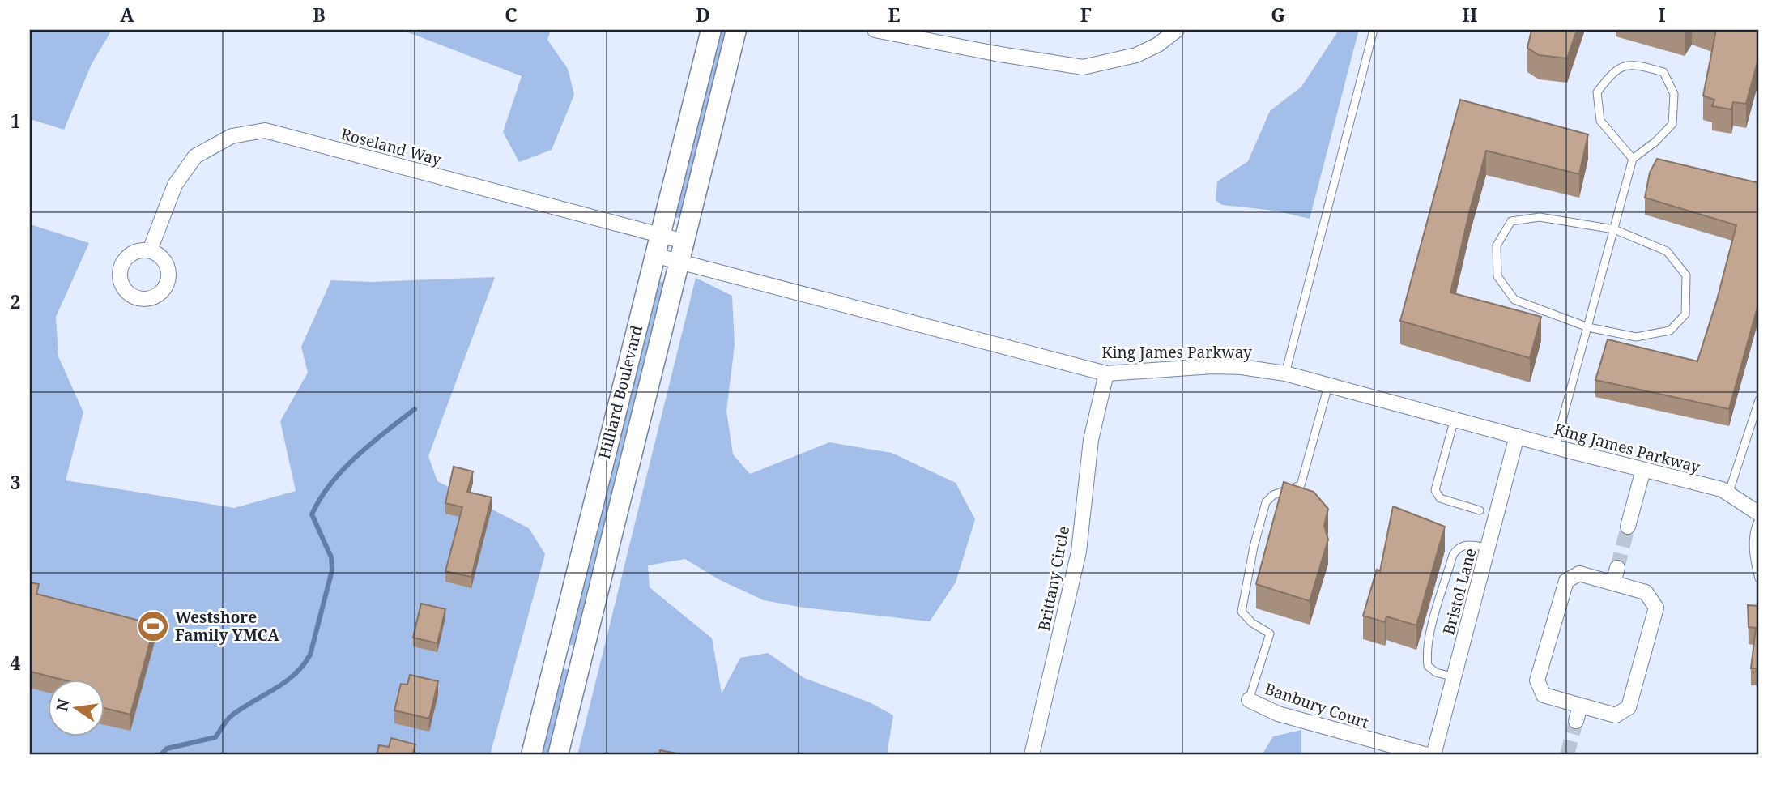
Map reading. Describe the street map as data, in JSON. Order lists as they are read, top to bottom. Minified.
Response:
{"streets":{"main road":["Hilliard Boulevard"],"street":["Roseland Way","King James Parkway","Brittany Circle","Bristol Lane","Banbury Court"]},"crossings":[["Roseland Way","King James Parkway"],["Roseland Way","Hilliard Boulevard"],["King James Parkway","Hilliard Boulevard"],["King James Parkway","Brittany Circle"],["King James Parkway","Bristol Lane"],["King James Parkway","Banbury Court"]],"places":{"sports":["Westshore Family YMCA"]},"north":"left","grid":{"columns":["A","B","C","D","E","F","G","H","I"],"rows":["1","2","3","4"]}}
